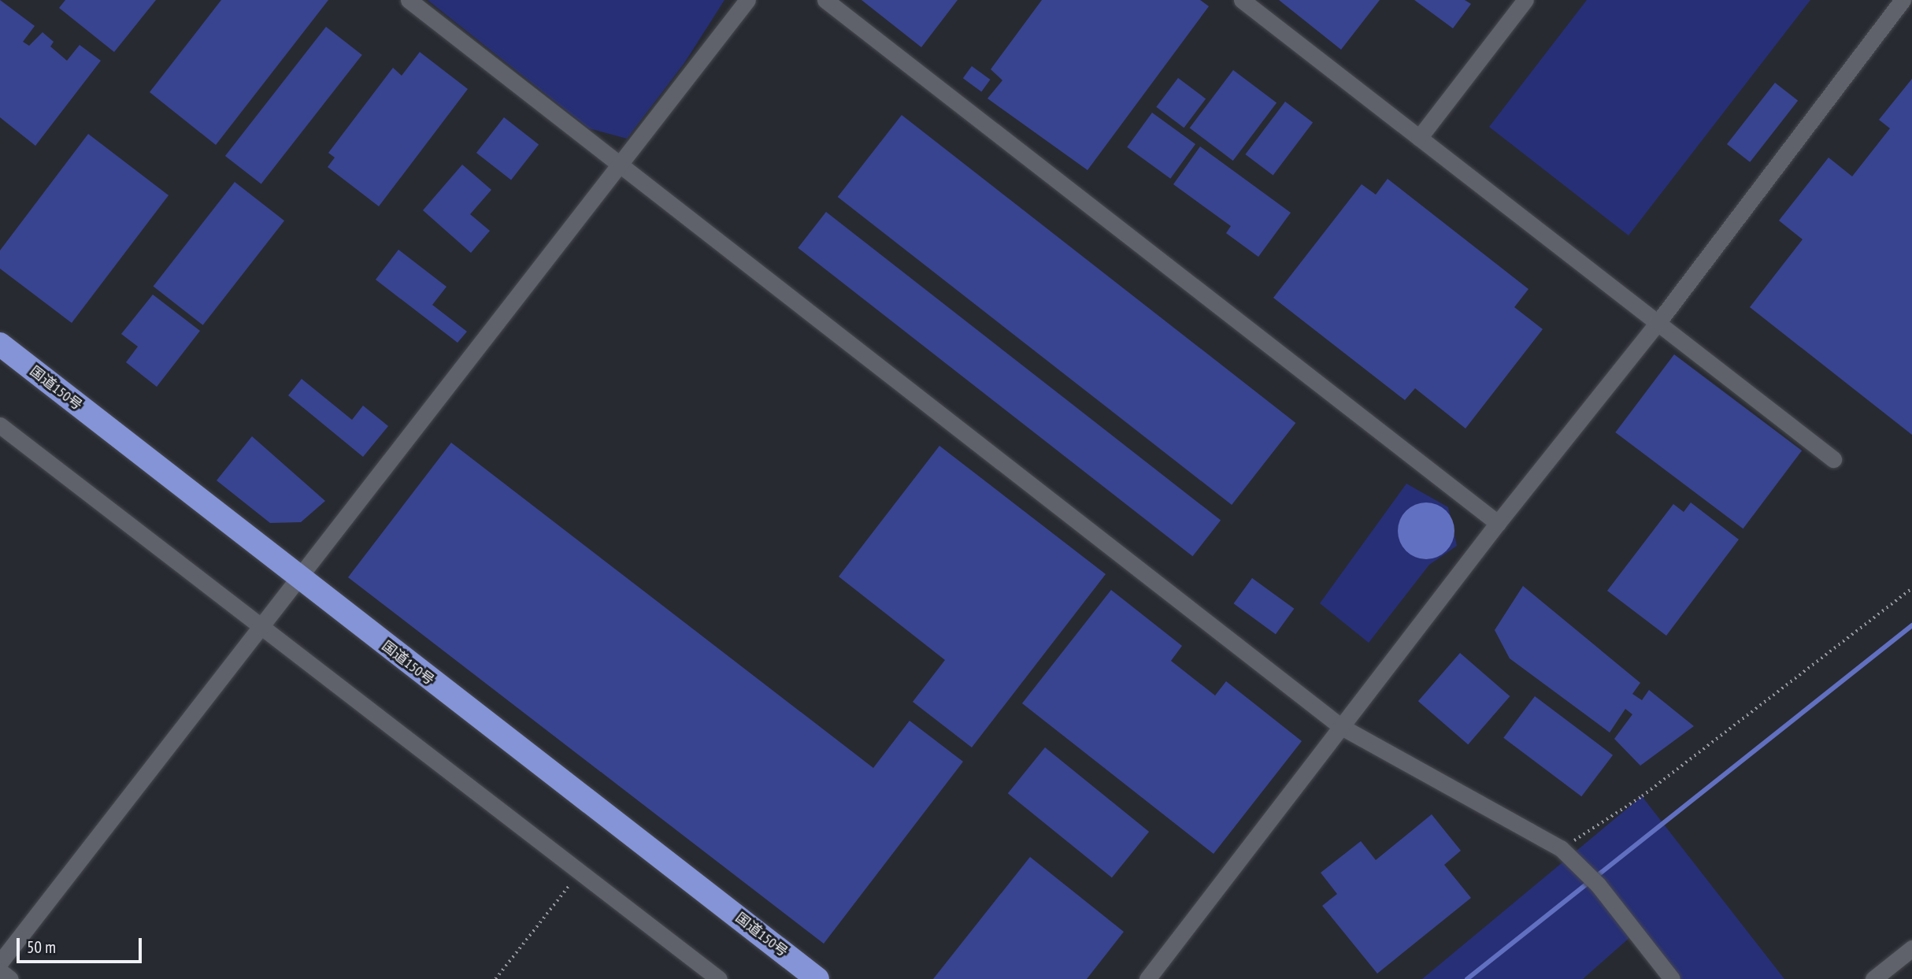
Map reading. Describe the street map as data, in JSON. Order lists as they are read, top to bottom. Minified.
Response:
{"streets":{"highway":["国道150号"]},"scale_bar":"50 m"}
